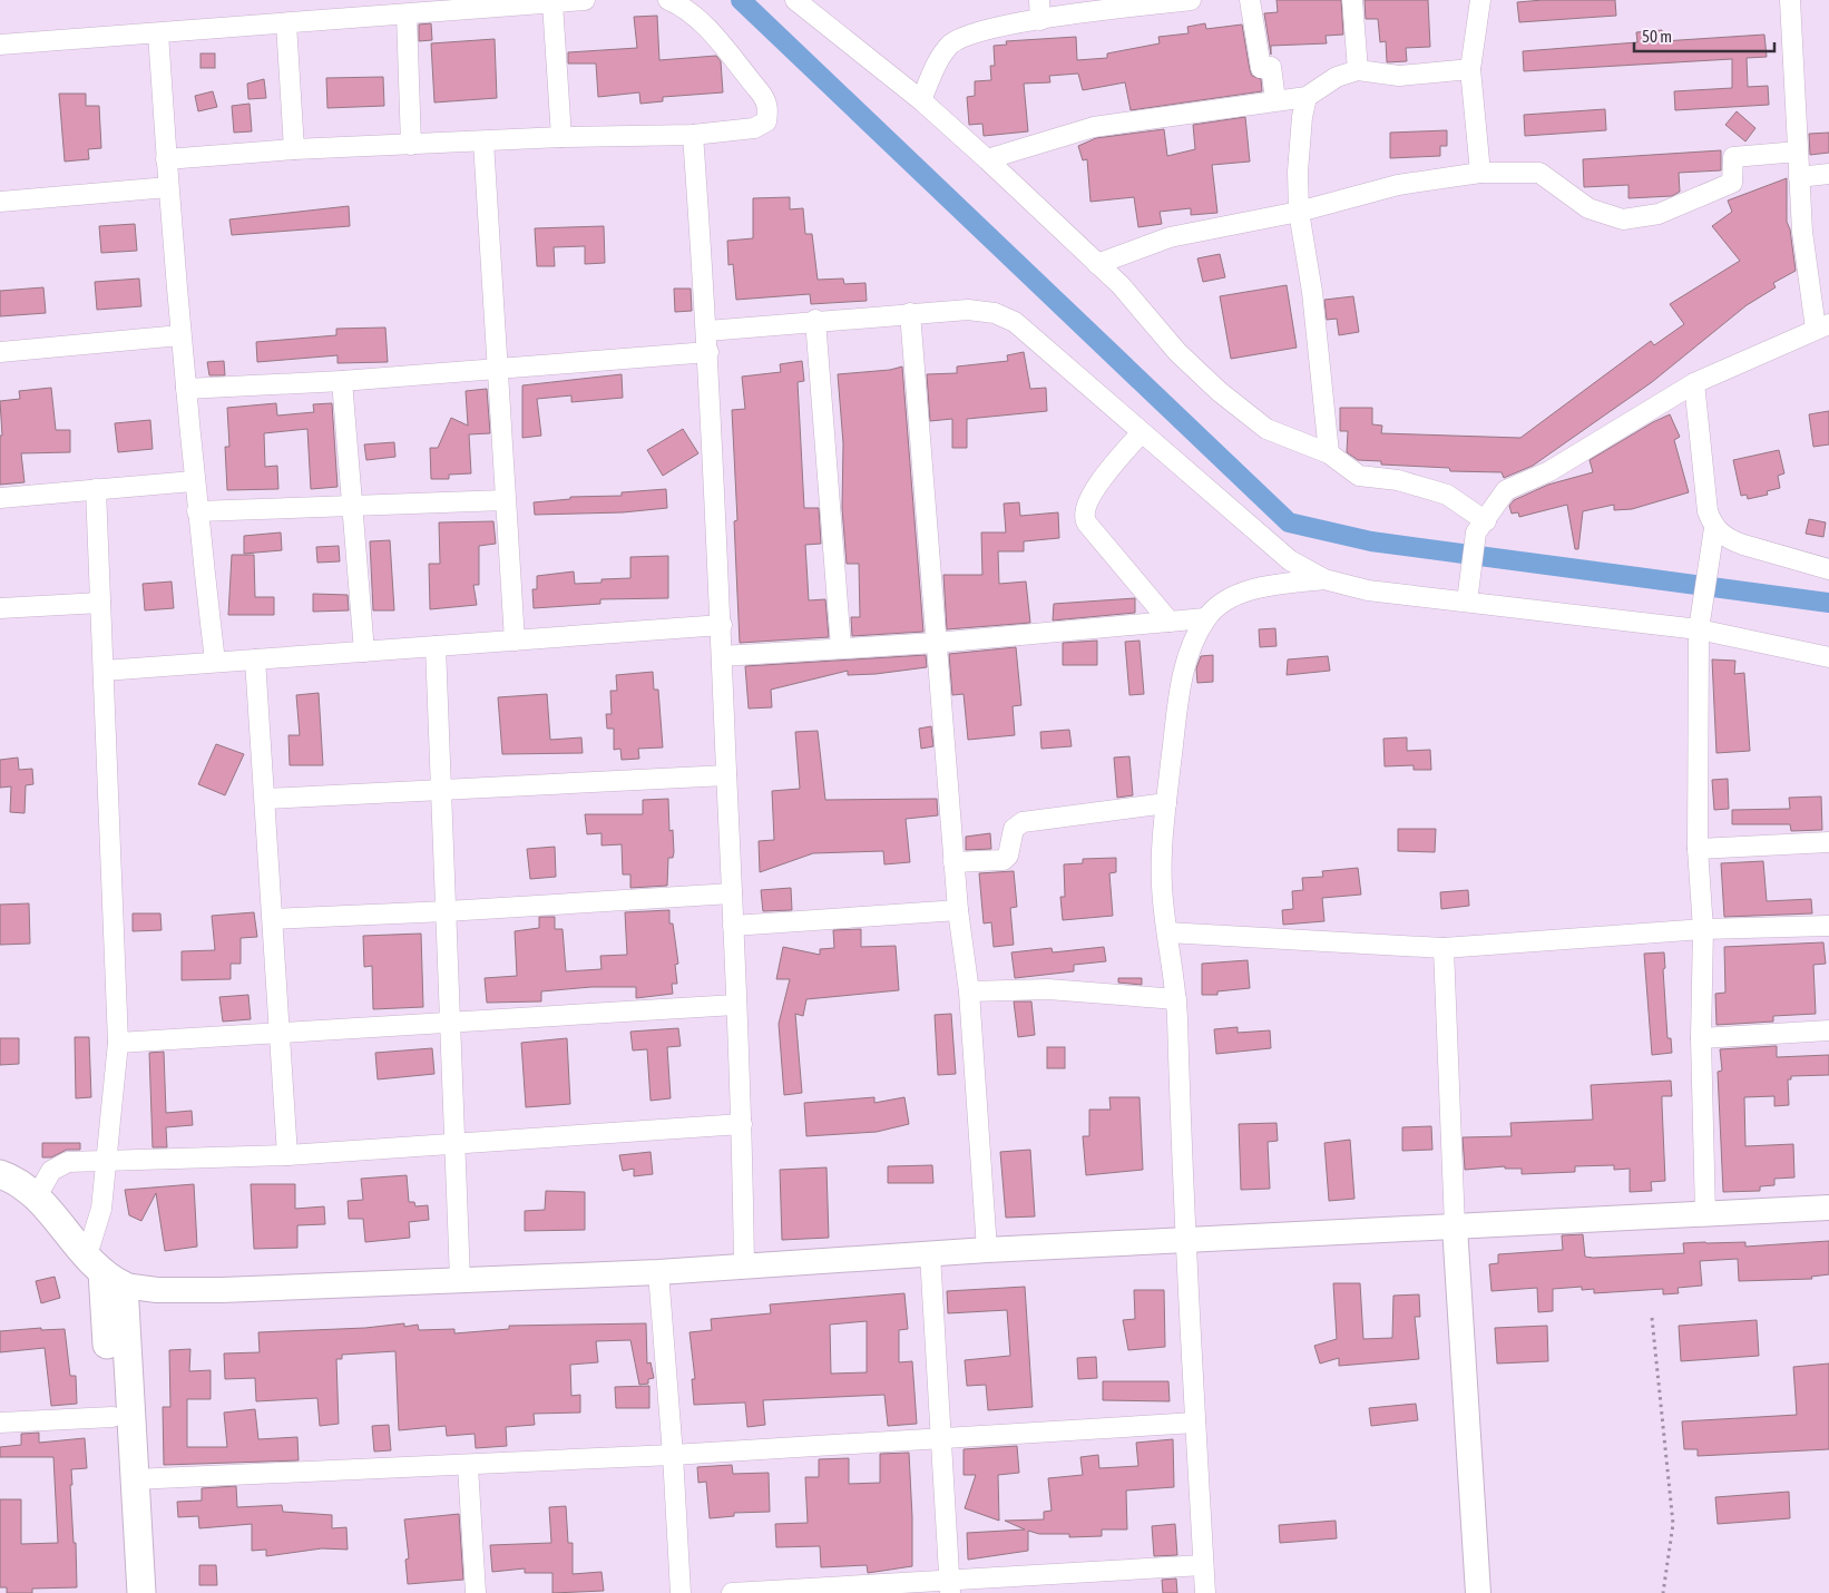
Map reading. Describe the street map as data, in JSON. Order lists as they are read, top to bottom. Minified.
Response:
{"scale_bar":"50 m"}
